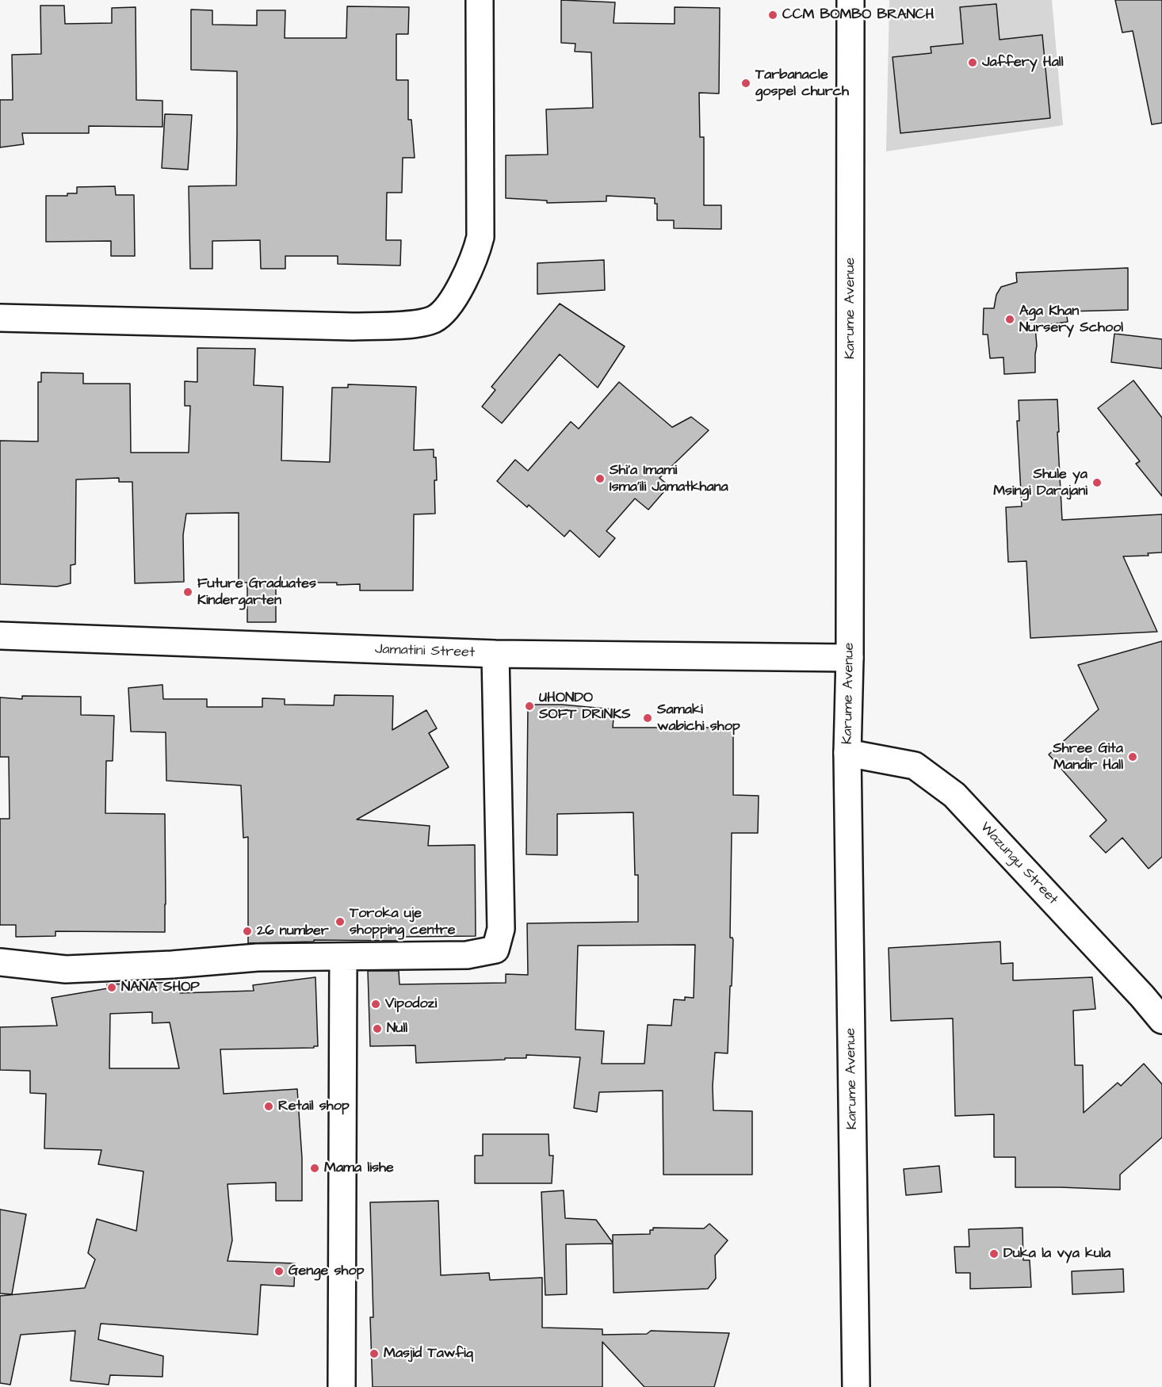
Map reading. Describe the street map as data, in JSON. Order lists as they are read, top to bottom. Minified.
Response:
{"streets":{"street":["Karume Avenue","Jamatini Street","Wazungu Street"]},"crossings":[["Karume Avenue","Jamatini Street"],["Karume Avenue","Wazungu Street"]],"places":["CCM BOMBO BRANCH","Jaffery Hall","Tarbanacle gospel church","Aga Khan Nursery School","Shi'a Imami Isma'ili Jamatkhana","Shule ya Msingi Darajani","Future Graduates Kindergarten","UHONDO SOFT DRINKS","Samaki wabichi shop","Shree Gita Mandir Hall","Toroka uje shopping centre","26 number","NANA SHOP","Vipodozi","Null","Retail shop","Mama lishe","Duka la vya kula","Genge shop","Masjid Tawfiq"]}
